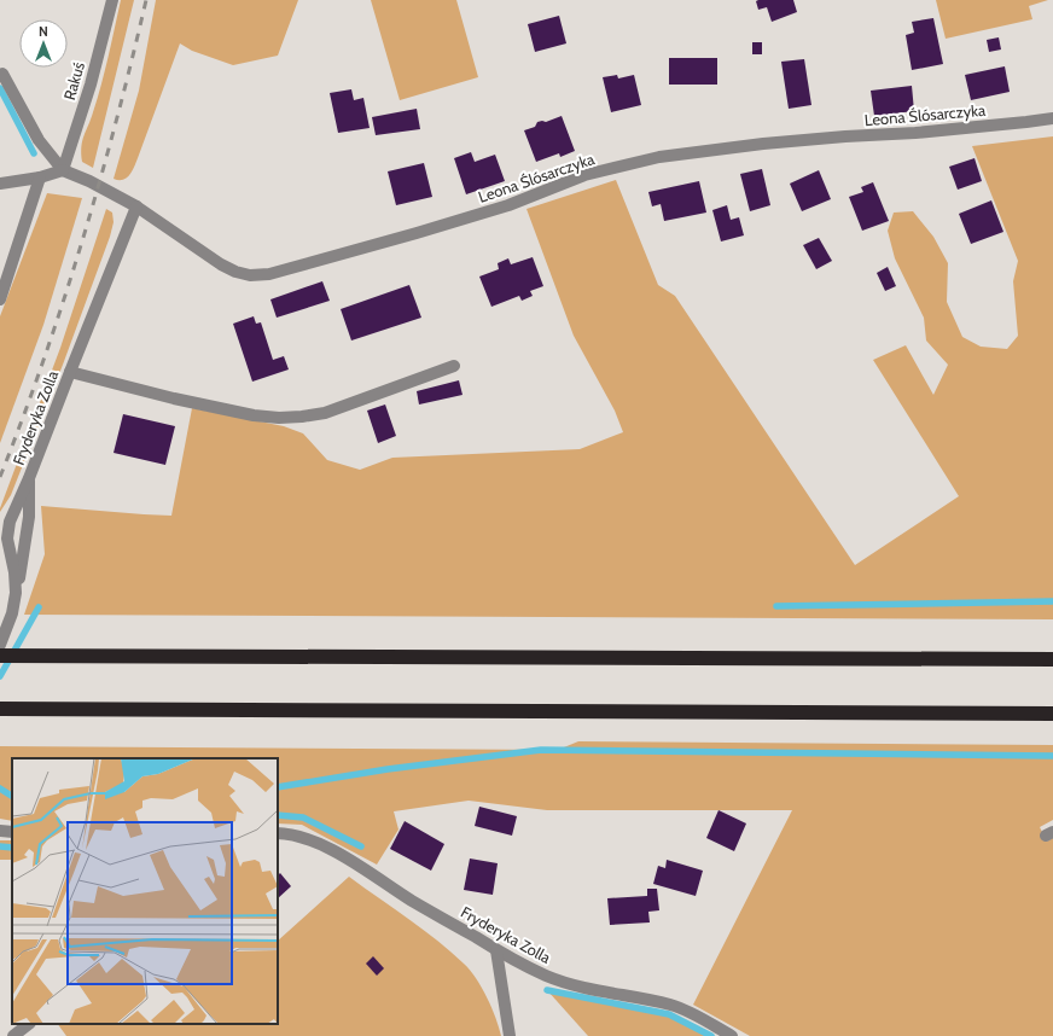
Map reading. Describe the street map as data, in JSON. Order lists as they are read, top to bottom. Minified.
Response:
{"streets":{"street":["Rakuś","Leona Ślósarczyka","Fryderyka Zolla"]},"crossings":[["Rakuś","Leona Ślósarczyka"],["Leona Ślósarczyka","Fryderyka Zolla"]],"north":"top"}
